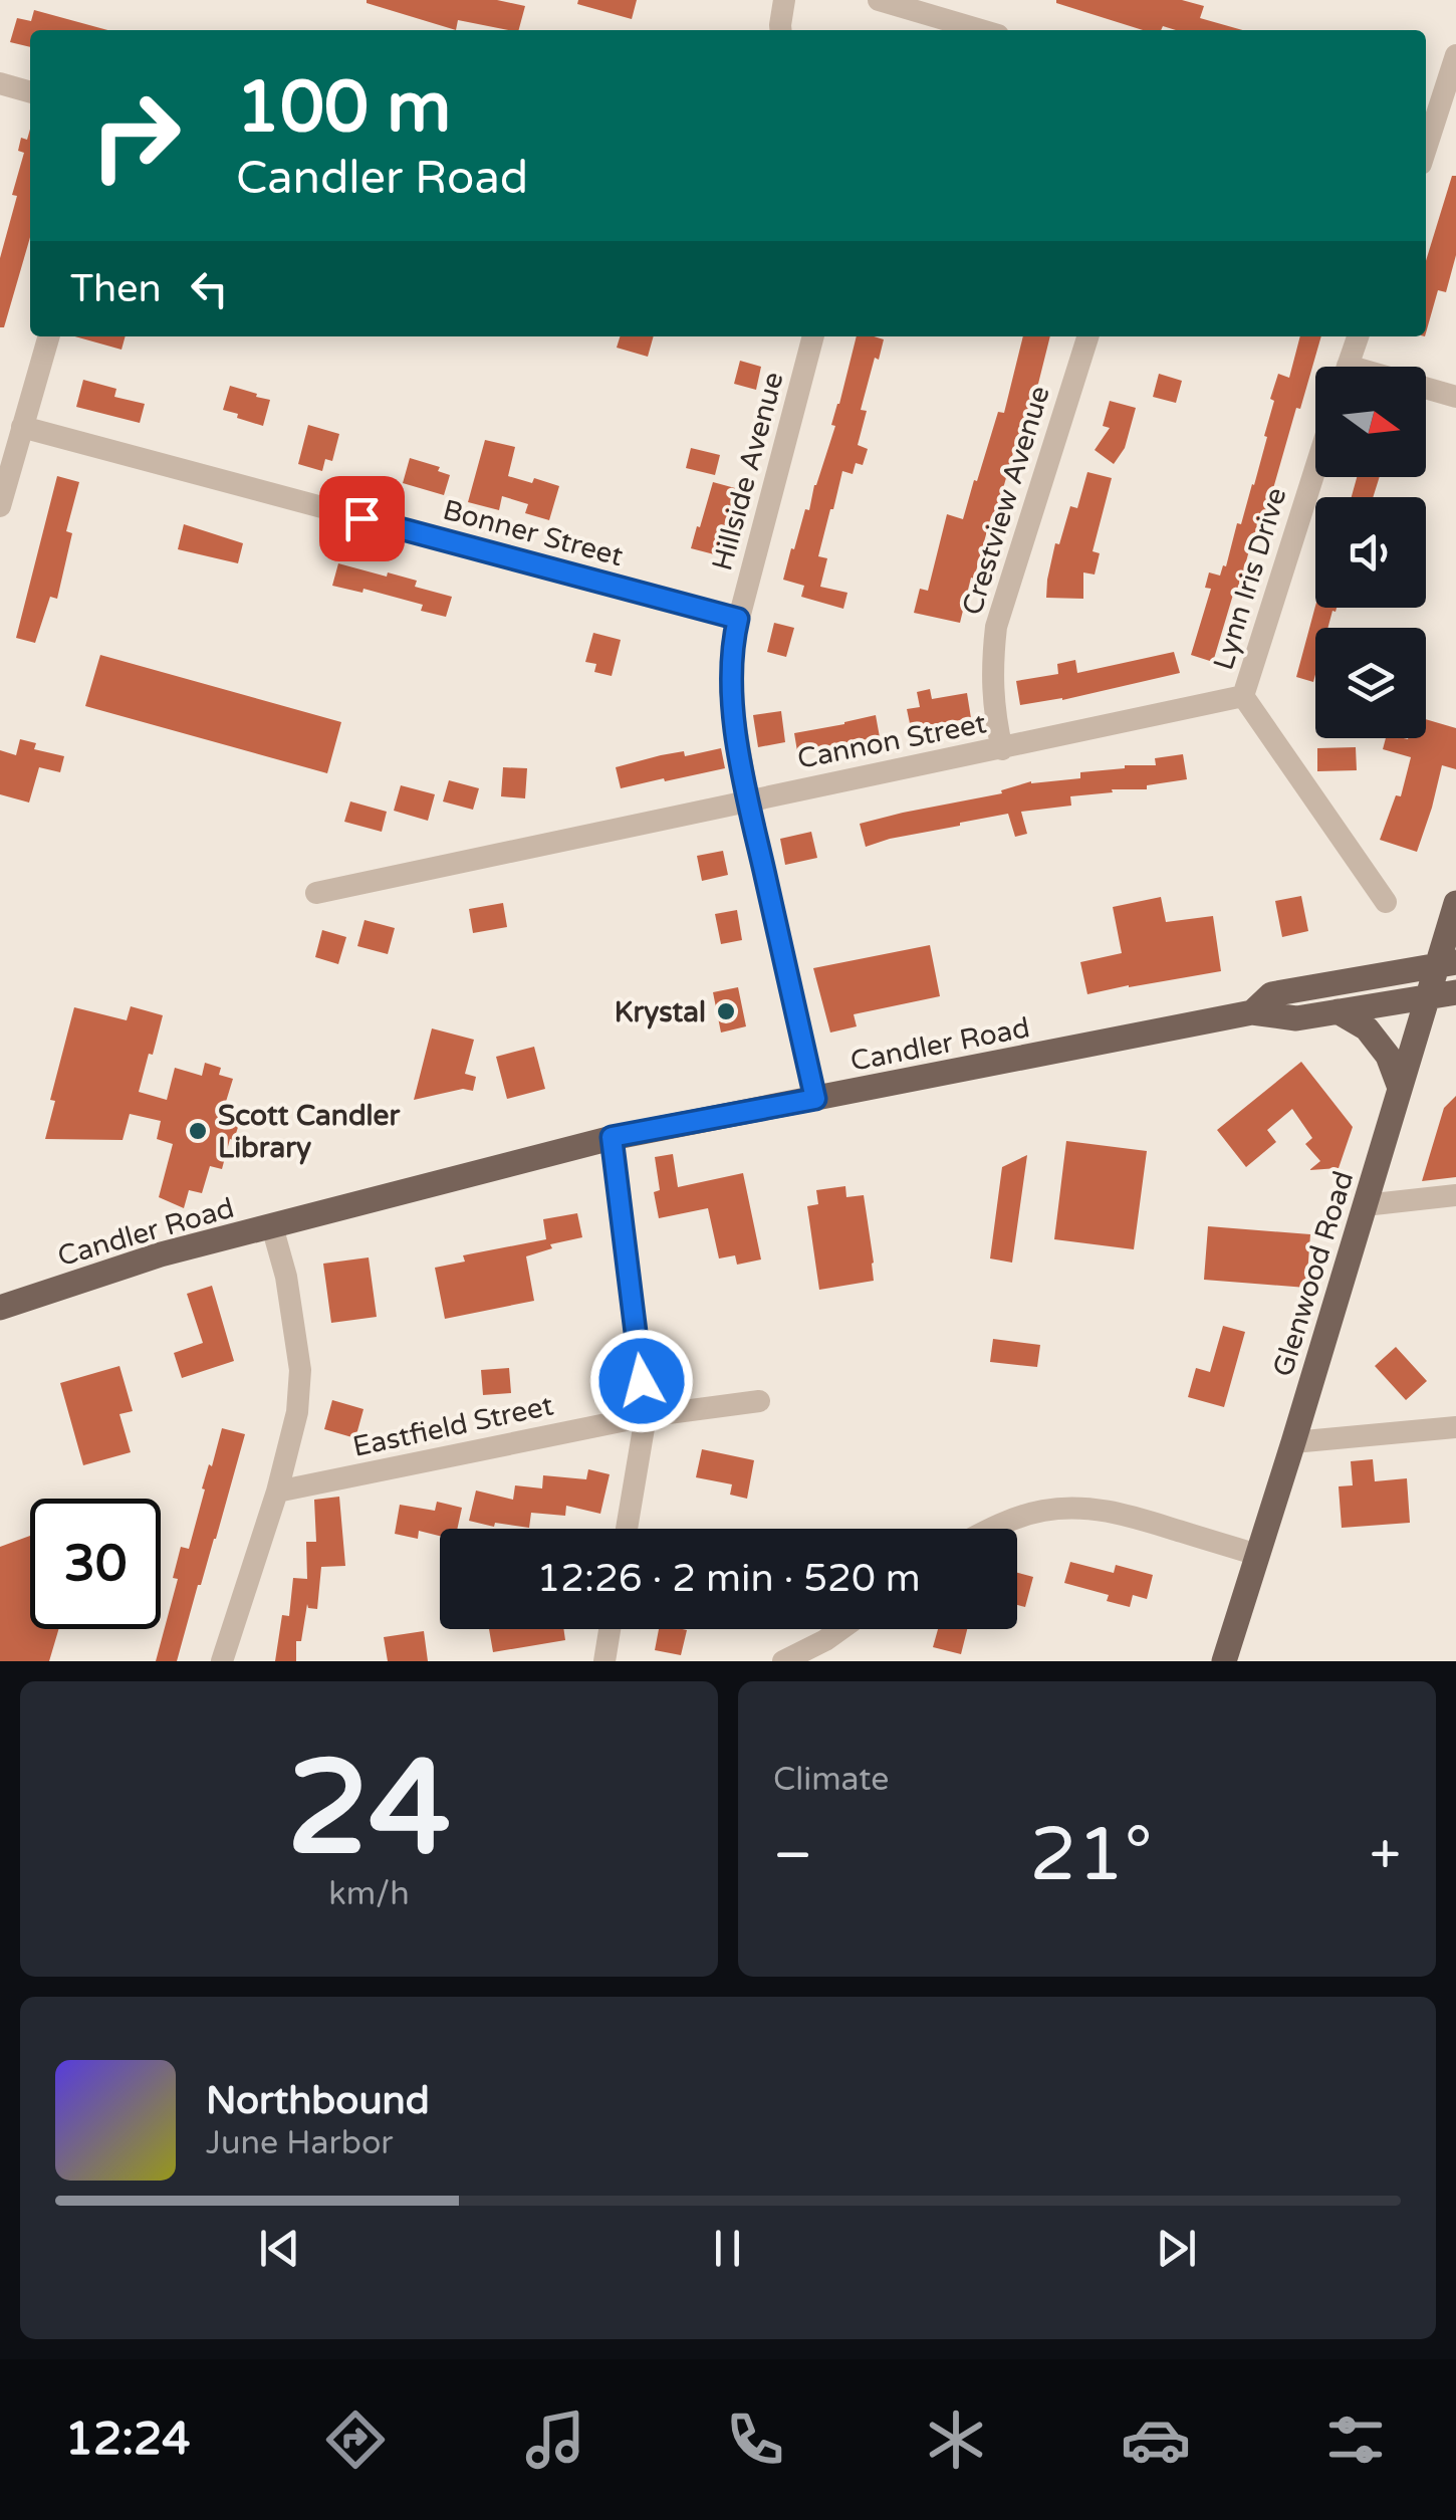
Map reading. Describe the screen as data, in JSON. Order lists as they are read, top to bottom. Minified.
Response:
{"streets":{"main road":["Candler Road","Glenwood Road"],"street":["Hillside Avenue","Crestview Avenue","Bonner Street","Lynn Iris Drive","Cannon Street","Eastfield Street"]},"crossings":[["Hillside Avenue","Bonner Street"],["Hillside Avenue","Cannon Street"],["Hillside Avenue","Candler Road"],["Crestview Avenue","Cannon Street"],["Lynn Iris Drive","Cannon Street"],["Candler Road","Glenwood Road"]],"places":["Krystal","Scott Candler Library"],"north":"right","page":{"turn":["100 m","Candler Road"],"then":"Then","limit":"30","trip":"12:26 · 2 min · 520 m","tile":[["24","km/h"],"Climate"],"heat":["−","21°","+"],"song":["Northbound","June Harbor"],"tabs":"12:24"}}
